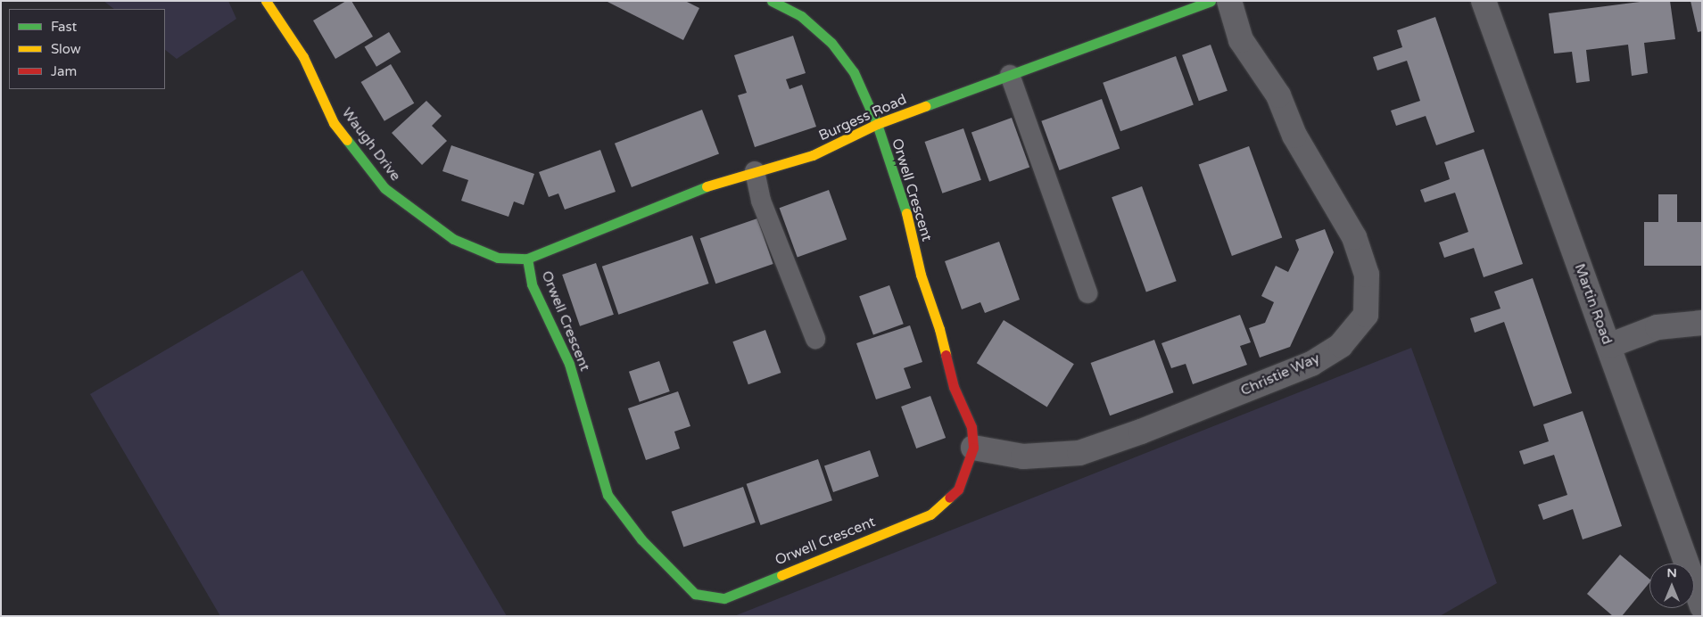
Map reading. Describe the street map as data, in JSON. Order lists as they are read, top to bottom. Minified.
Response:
{"streets":{"street":["Burgess Road","Waugh Drive","Orwell Crescent","Martin Road","Christie Way"]},"crossings":[["Burgess Road","Waugh Drive"],["Burgess Road","Orwell Crescent"],["Waugh Drive","Orwell Crescent"],["Orwell Crescent","Christie Way"]],"legend":["Fast","Slow","Jam"],"north":"top"}
